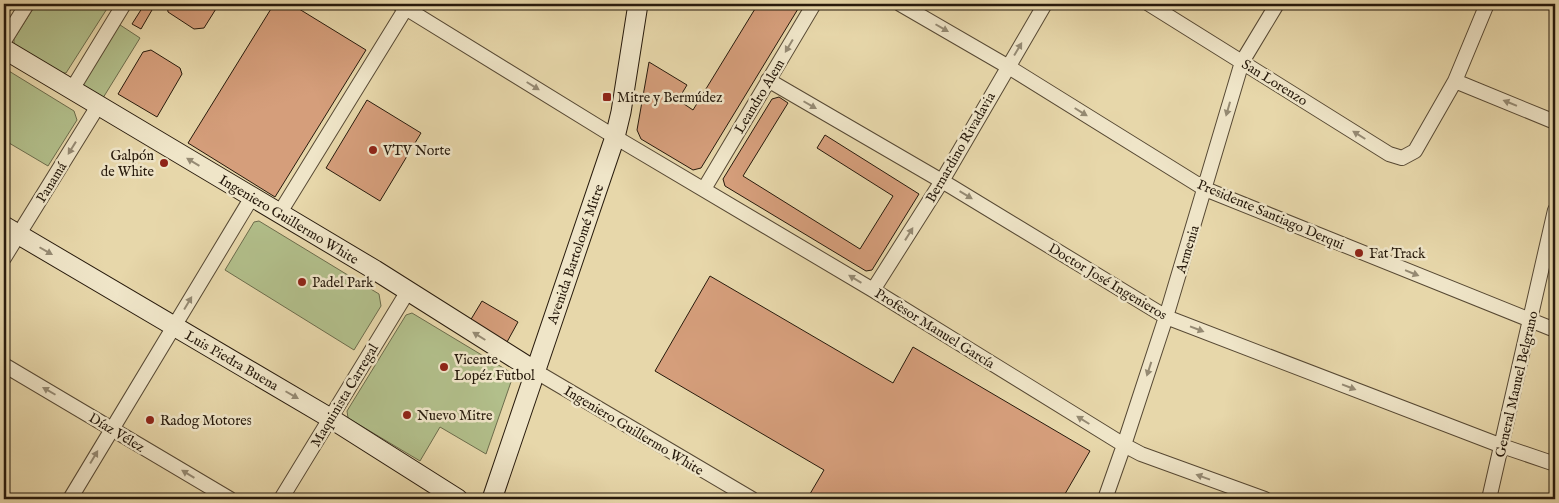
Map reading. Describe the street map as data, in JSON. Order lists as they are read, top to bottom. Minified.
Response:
{"streets":{"street":["San Lorenzo","Leandro Alem","Bernardino Rivadavia","Panamá","Presidente Santiago Derqui","Ingeniero Guillermo White","Armenia","Avenida Bartolomé Mitre","Doctor José Ingenieros","Profesor Manuel García","Luis Piedra Buena","General Manuel Belgrano","Maquinista Carregal","Díaz Vélez"]},"crossings":[["San Lorenzo","Armenia"],["Leandro Alem","Doctor José Ingenieros"],["Leandro Alem","Profesor Manuel García"],["Bernardino Rivadavia","Presidente Santiago Derqui"],["Bernardino Rivadavia","Doctor José Ingenieros"],["Bernardino Rivadavia","Profesor Manuel García"],["Panamá","Ingeniero Guillermo White"],["Panamá","Luis Piedra Buena"],["Presidente Santiago Derqui","Armenia"],["Presidente Santiago Derqui","General Manuel Belgrano"],["Ingeniero Guillermo White","Avenida Bartolomé Mitre"],["Ingeniero Guillermo White","Maquinista Carregal"],["Armenia","Doctor José Ingenieros"],["Armenia","Profesor Manuel García"],["Avenida Bartolomé Mitre","Profesor Manuel García"],["Doctor José Ingenieros","General Manuel Belgrano"],["Luis Piedra Buena","Maquinista Carregal"]],"one_way":["Leandro Alem","Bernardino Rivadavia","Panamá","Presidente Santiago Derqui","Ingeniero Guillermo White","Armenia","Doctor José Ingenieros","Luis Piedra Buena","Díaz Vélez"],"places":{"transit":["Mitre y Bermúdez"],"other":["VTV Norte","Galpón de White","Fat Track","Padel Park","Vicente Lopéz Futbol","Nuevo Mitre","Radog Motores"]}}
